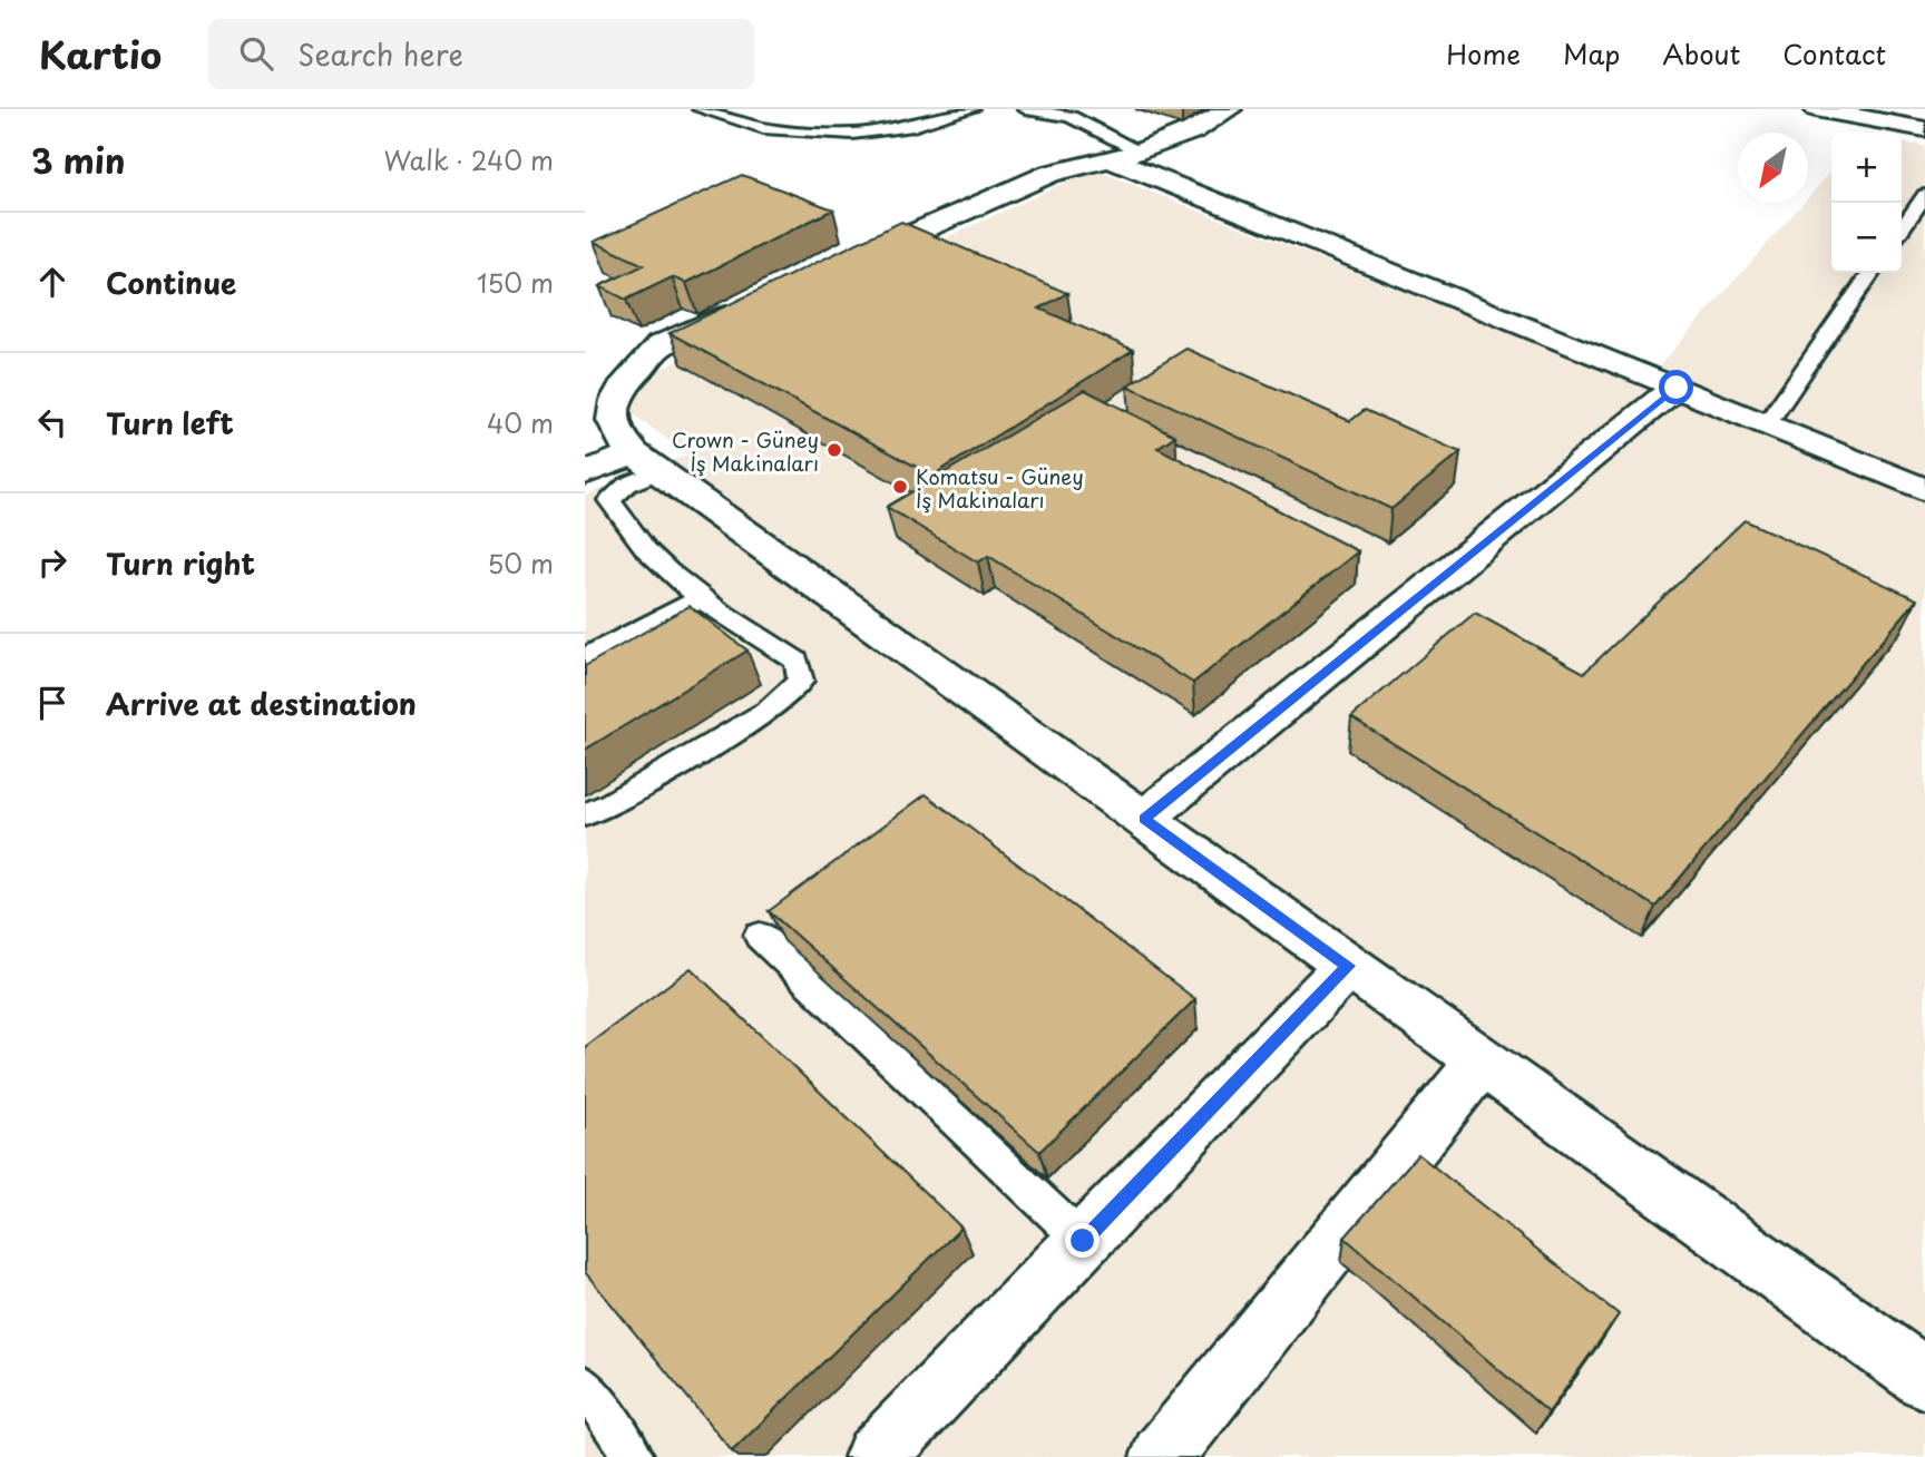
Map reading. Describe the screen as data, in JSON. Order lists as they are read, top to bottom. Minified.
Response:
{"places":["Crown - Güney İş Makinaları","Komatsu - Güney İş Makinaları"],"north":"bottom left","page":{"header":"Kartio","search":"Search here","nav":["Home","Map","About","Contact"],"heading":["3 min","Walk · 240 m"],"map_buttons":["+","−"],"list":[["Continue","150 m"],["Turn left","40 m"],["Turn right","50 m"],"Arrive at destination"]}}
